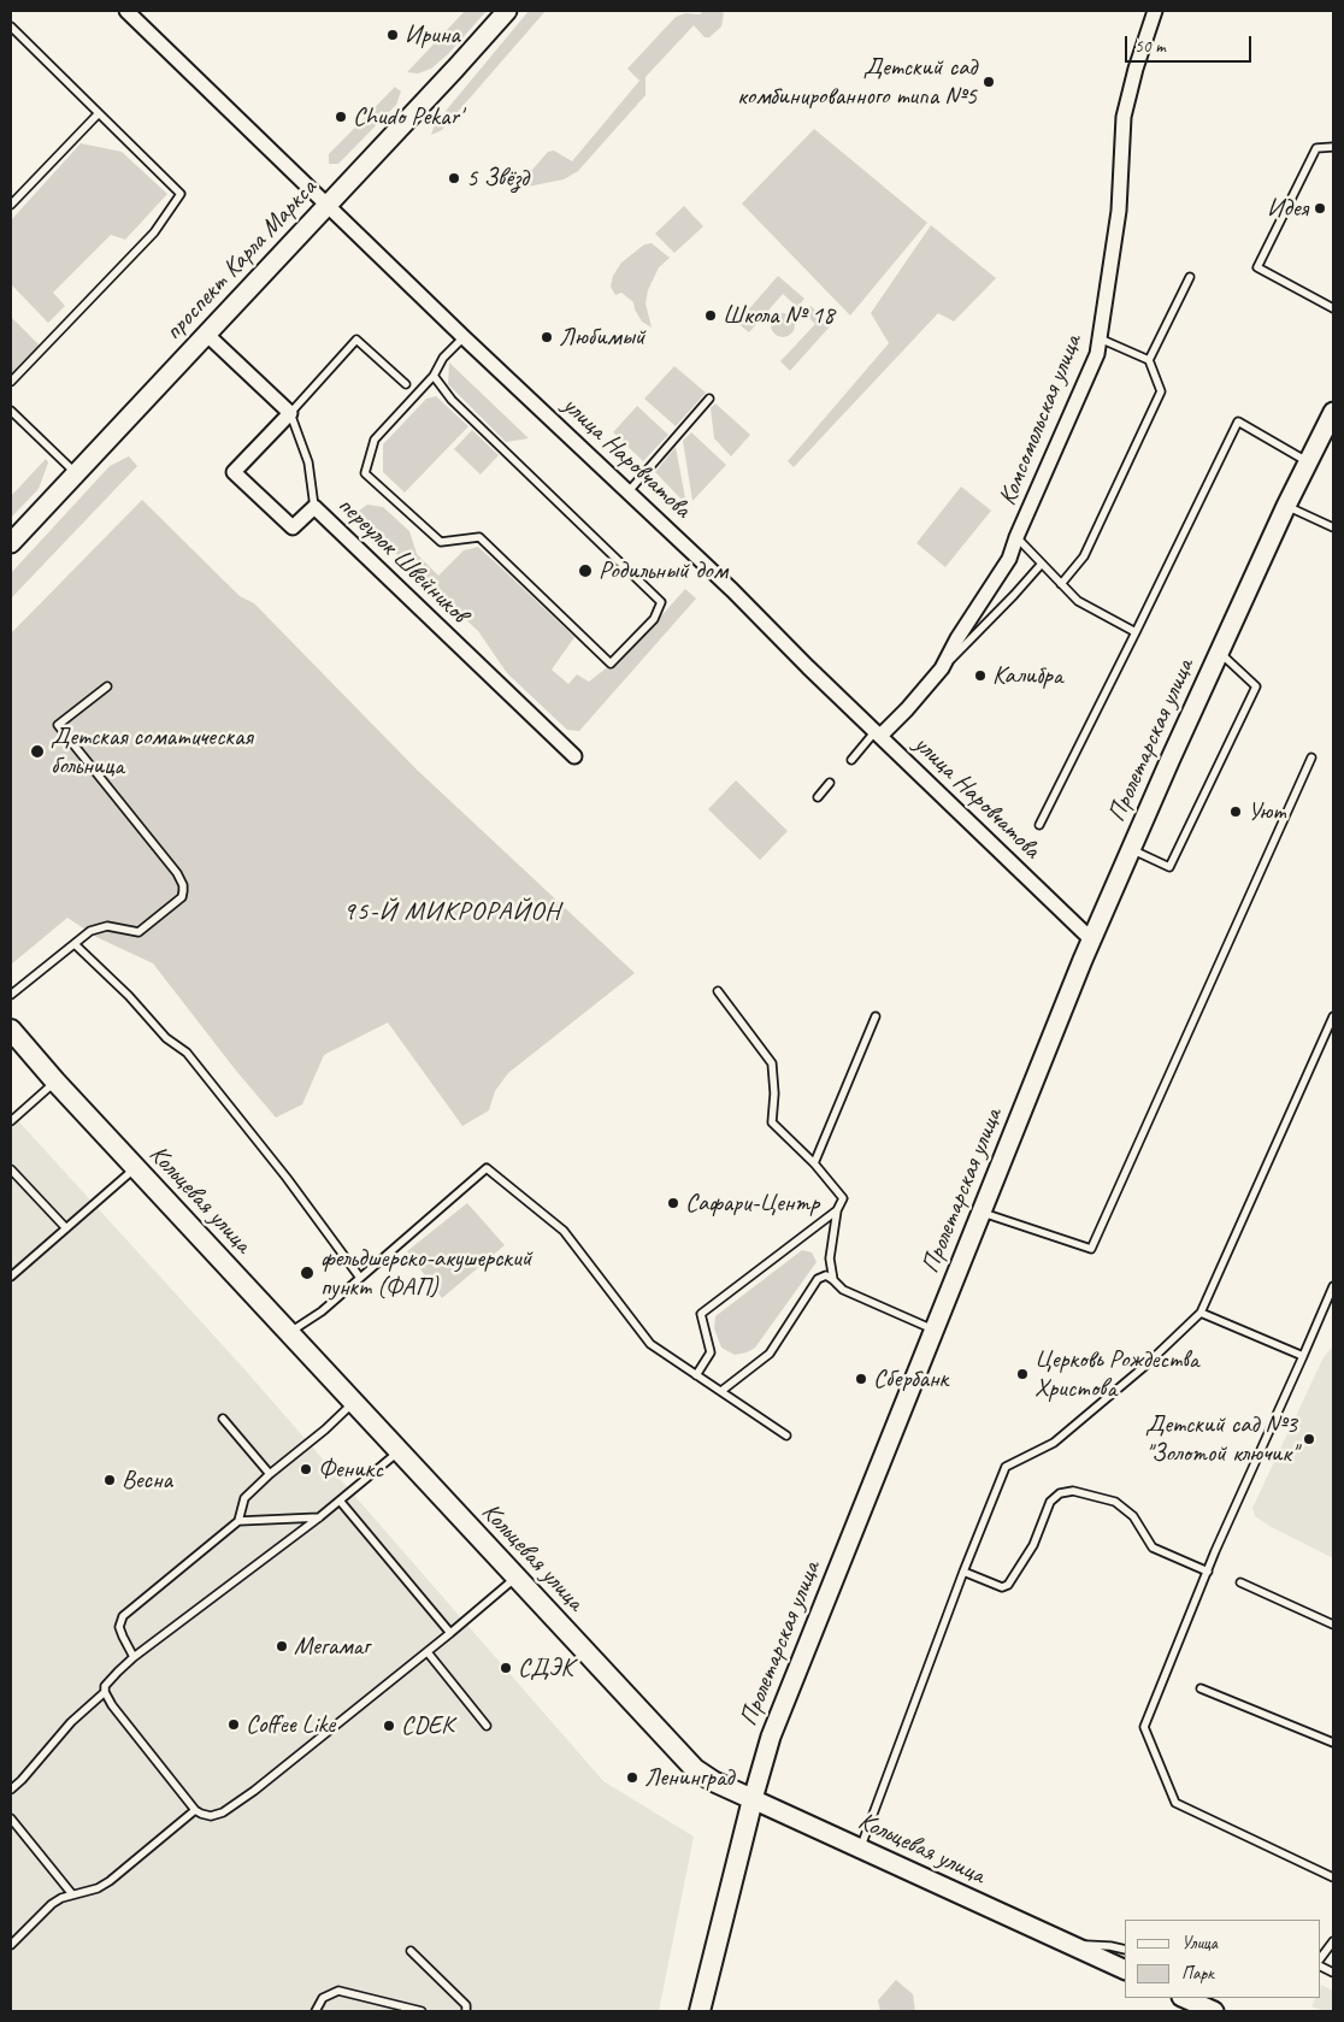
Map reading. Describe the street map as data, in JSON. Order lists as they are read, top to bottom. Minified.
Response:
{"streets":{"main road":["Пролетарская улица","Кольцевая улица"],"street":["проспект Карла Маркса","Комсомольская улица","улица Наровчатова","переулок Швейников"]},"crossings":[["проспект Карла Маркса","улица Наровчатова"],["Комсомольская улица","улица Наровчатова"],["улица Наровчатова","Пролетарская улица"],["Пролетарская улица","Кольцевая улица"]],"districts":["95-Й МИКРОРАЙОН"],"places":["Ирина","Детский сад комбинированного типа №5","Chudo Pekar'","5 Звёзд","Идея","Школа № 18","Любимый","Родильный дом","Калибра","Детская соматическая больница","Уют","Сафари-Центр","фельдшерско-акушерский пункт (ФАП)","Церковь Рождества Христова","Сбербанк","Детский сад №3 \"Золотой ключик\"","Феникс","Весна","Мегамаг","СДЭК","Coffee Like","CDEK","Ленинград"],"legend":["Улица","Парк"],"scale_bar":"50 m"}
